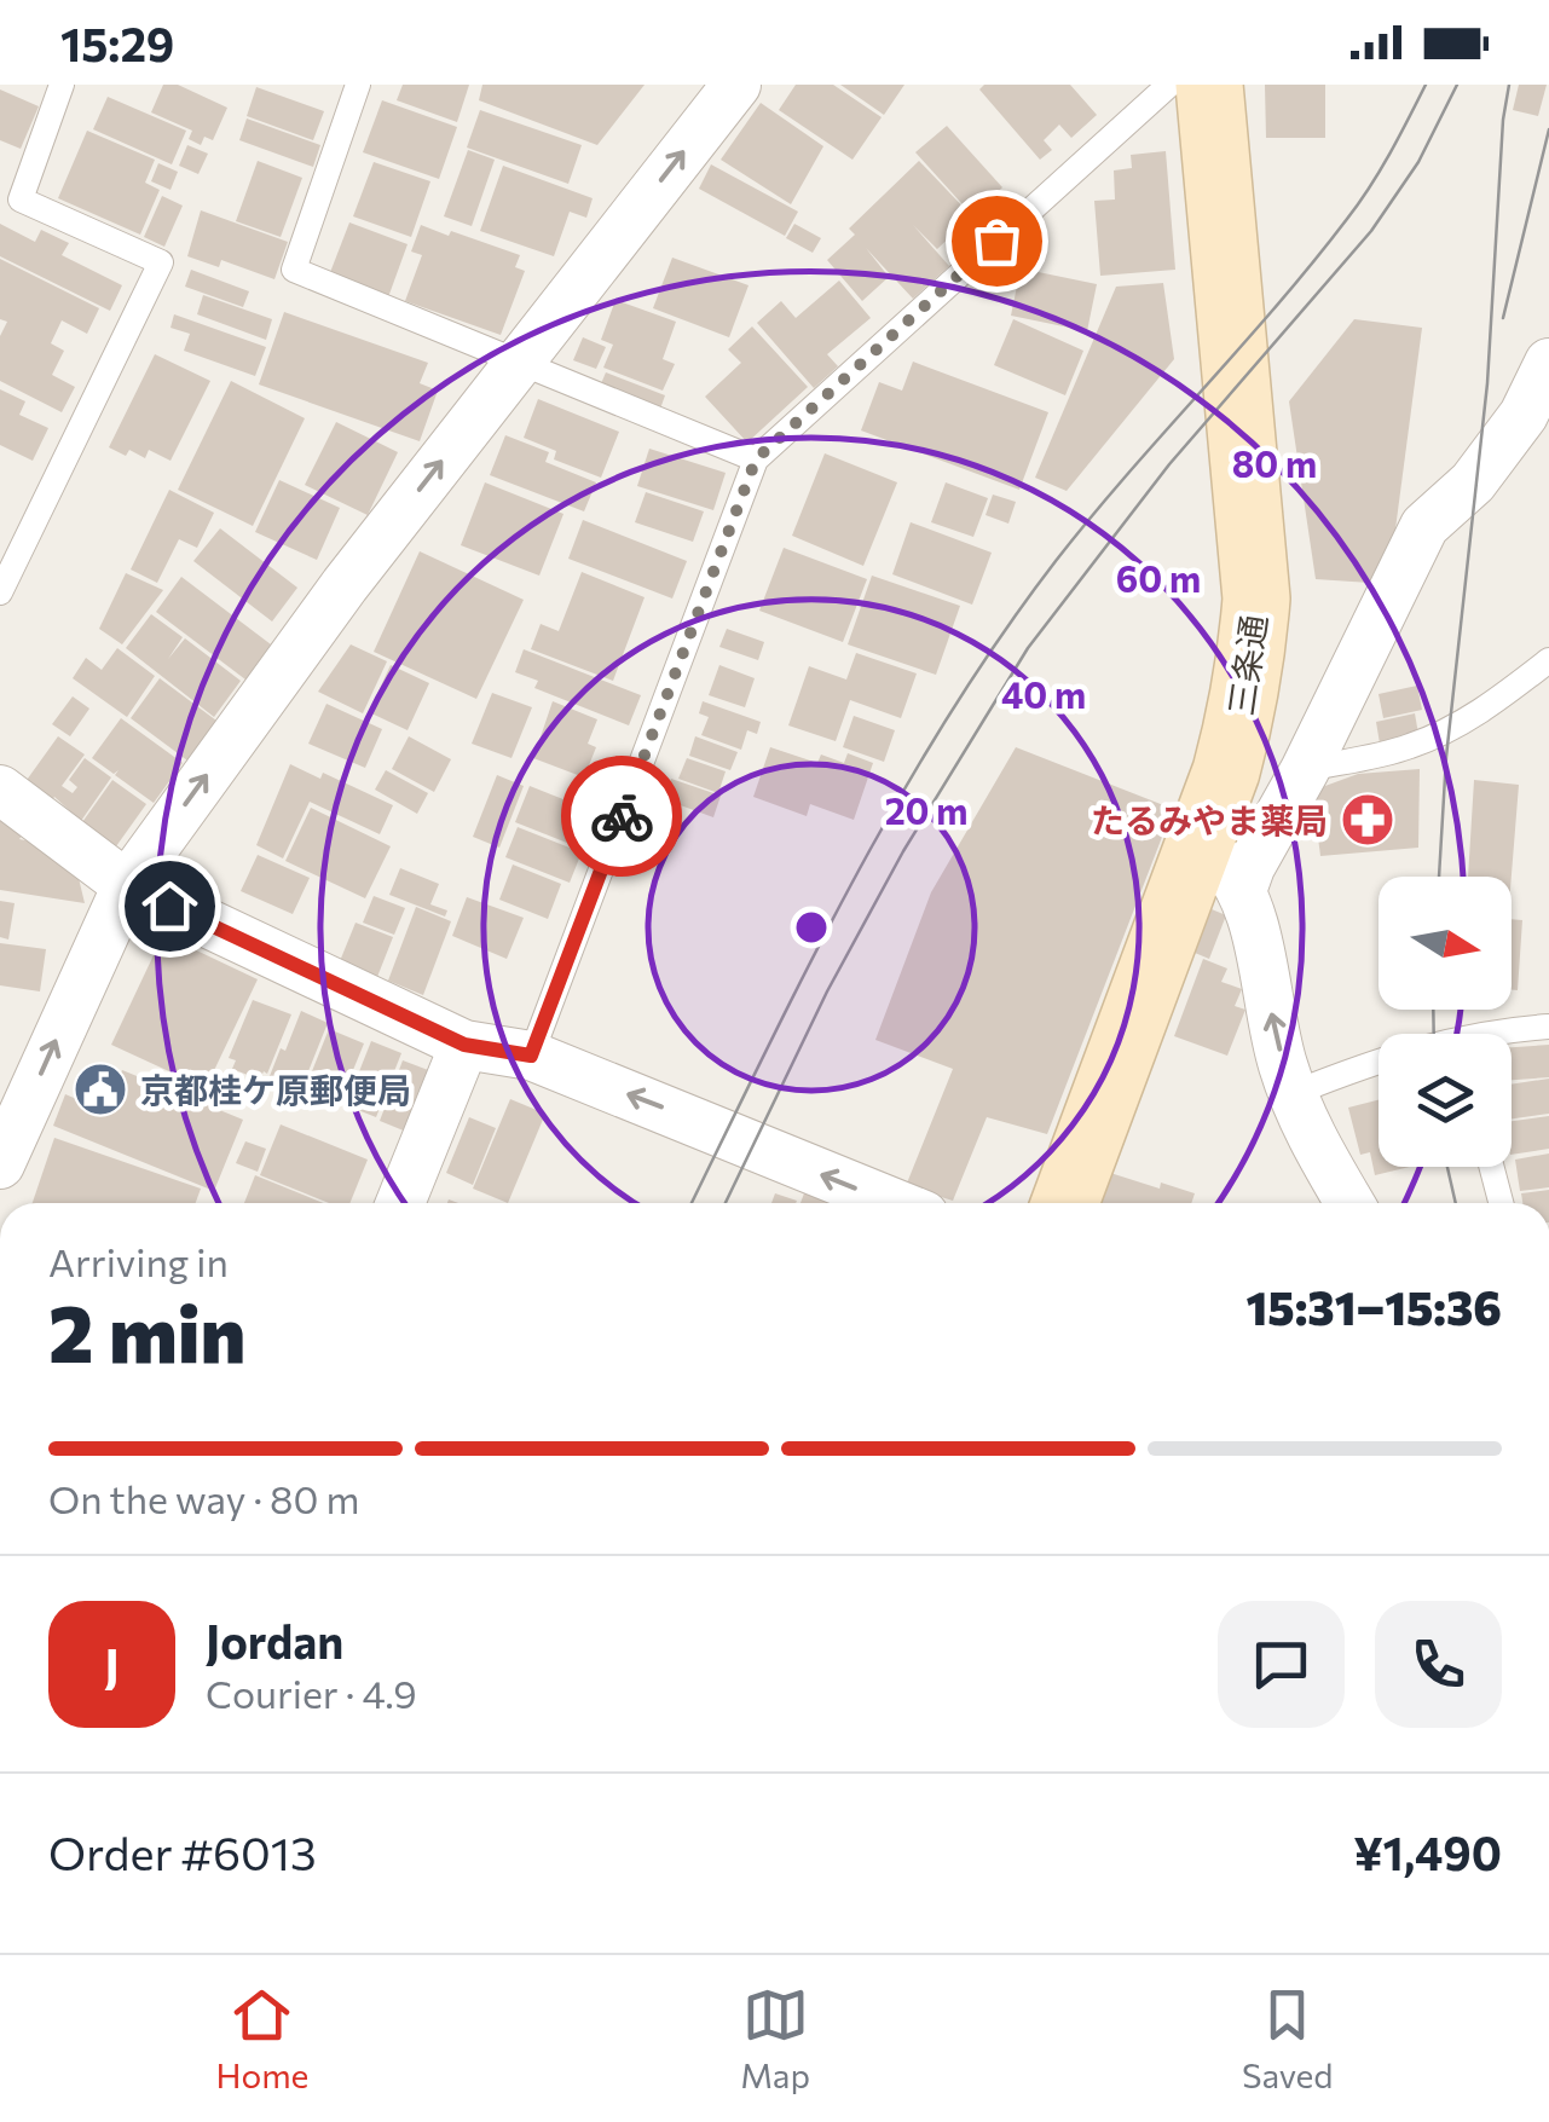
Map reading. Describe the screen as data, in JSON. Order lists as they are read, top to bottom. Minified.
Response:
{"streets":{"main road":["三条通"]},"places":{"pharmacy":["たるみやま薬局"],"public building":["京都桂ケ原郵便局"]},"north":"right","page":{"status":"15:29","heading":["2 min","Arriving in","15:31–15:36"],"panel":["Jordan","Courier · 4.9","Order #6013","¥1,490"],"bar":"On the way · 80 m","round":"J","tabs":["Home","Map","Saved"]},"rings":["80 m","60 m","40 m","20 m"]}
